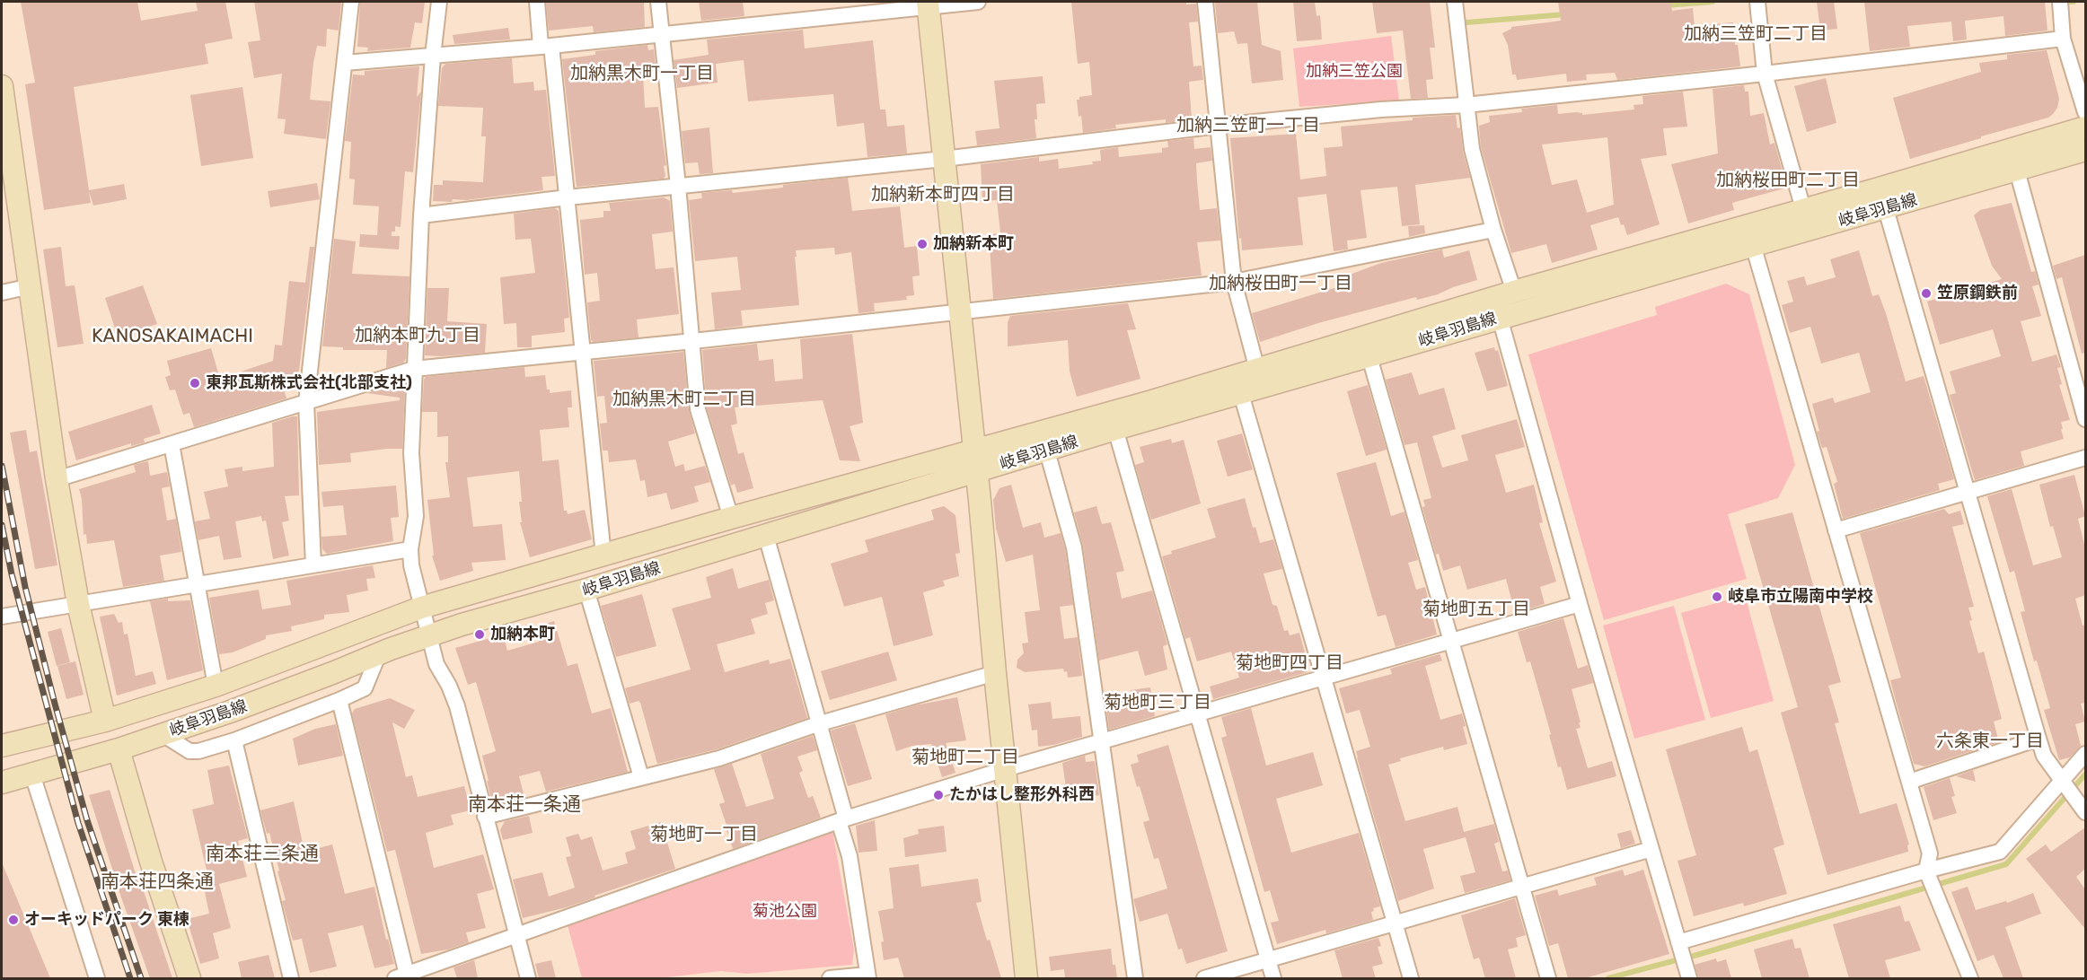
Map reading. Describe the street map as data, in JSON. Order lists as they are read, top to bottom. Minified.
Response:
{"streets":{"main road":["岐阜羽島線"]},"districts":["加納三笠町二丁目","加納黒木町一丁目","加納三笠町一丁目","加納桜田町二丁目","加納新本町四丁目","加納桜田町一丁目","加納本町九丁目","KANOSAKAIMACHI","加納黒木町二丁目","菊地町五丁目","菊地町四丁目","菊地町三丁目","六条東一丁目","菊地町二丁目","南本荘一条通","菊地町一丁目","南本荘三条通","南本荘四条通"],"parks":["加納三笠公園","菊池公園"],"places":["加納新本町","笠原鋼鉄前","東邦瓦斯株式会社(北部支社)","岐阜市立陽南中学校","加納本町","たかはし整形外科西","オーキッドパーク 東棟"]}
